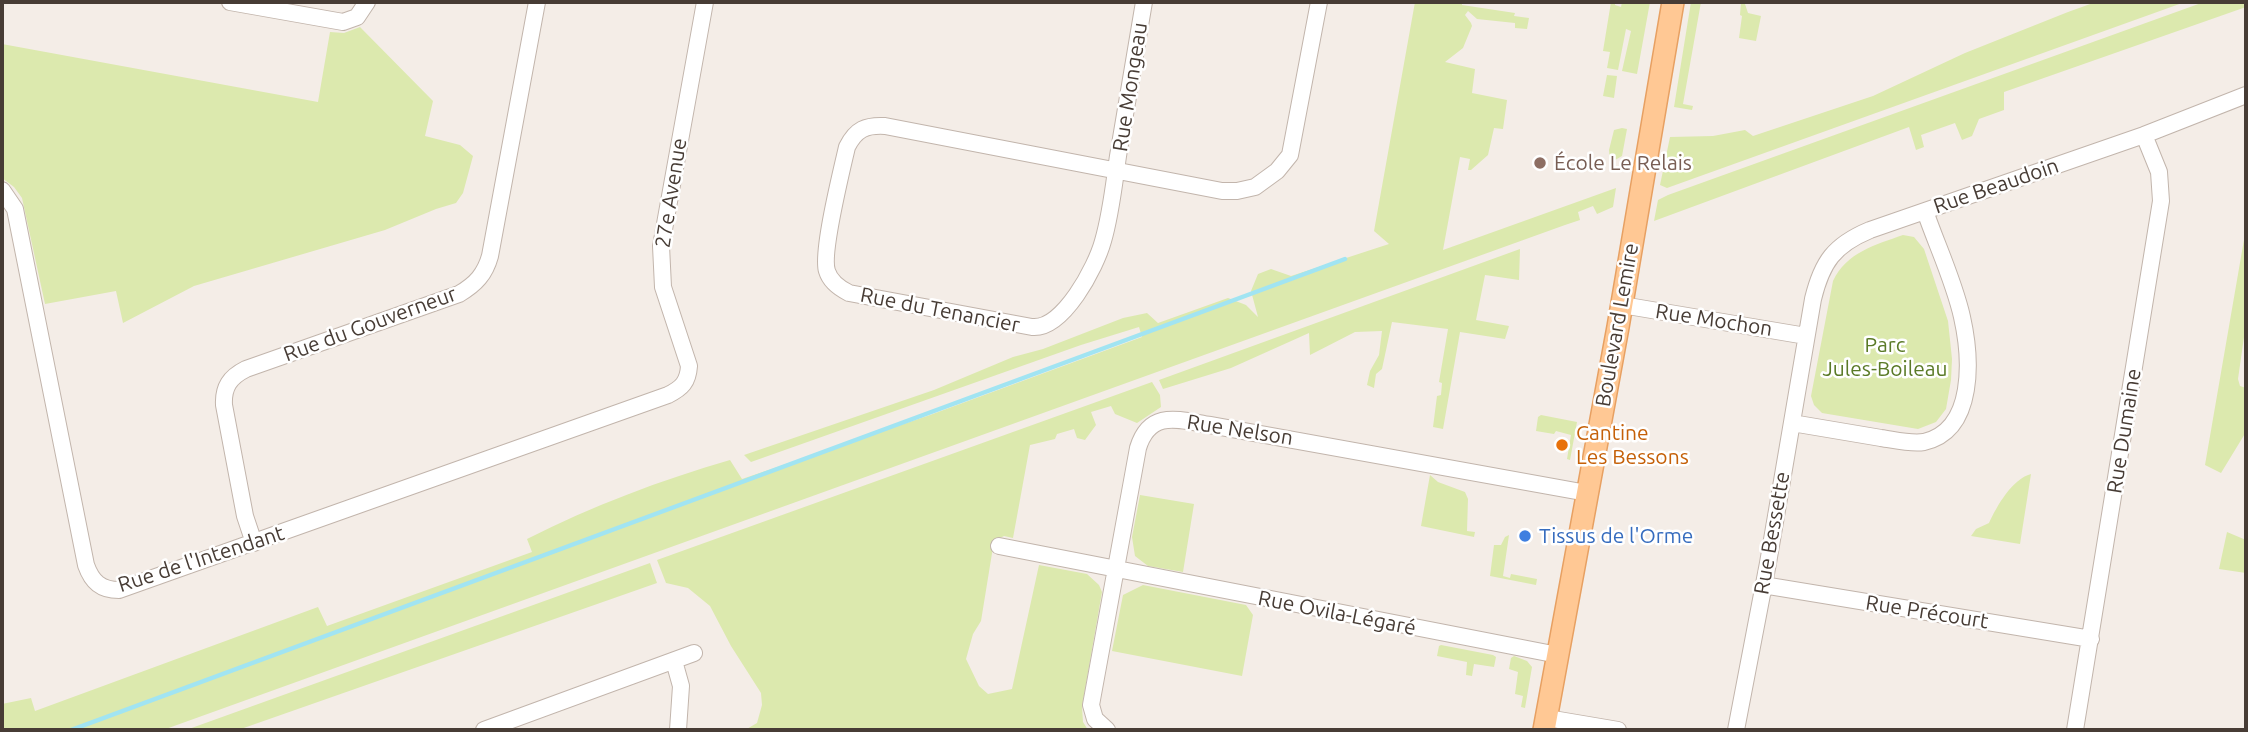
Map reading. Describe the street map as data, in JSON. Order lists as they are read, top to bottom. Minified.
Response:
{"streets":{"main road":["Boulevard Lemire"],"street":["Rue Mongeau","Rue Beaudoin","27e Avenue","Rue du Tenancier","Rue Mochon","Rue du Gouverneur","Rue Nelson","Rue Dumaine","Rue Bessette","Rue de l'Intendant","Rue Précourt","Rue Ovila-Légaré"]},"crossings":[["Rue Mongeau","Rue du Tenancier"],["Rue Beaudoin","Rue Mochon"],["Rue Beaudoin","Rue Dumaine"],["Rue Beaudoin","Rue Bessette"],["27e Avenue","Rue de l'Intendant"],["Rue Mochon","Boulevard Lemire"],["Rue Mochon","Rue Bessette"],["Rue du Gouverneur","Rue de l'Intendant"],["Boulevard Lemire","Rue Nelson"],["Boulevard Lemire","Rue Ovila-Légaré"],["Rue Nelson","Rue Ovila-Légaré"],["Rue Dumaine","Rue Précourt"],["Rue Bessette","Rue Précourt"]],"parks":["Parc Jules-Boileau"],"places":["École Le Relais","Cantine Les Bessons","Tissus de l'Orme"]}
